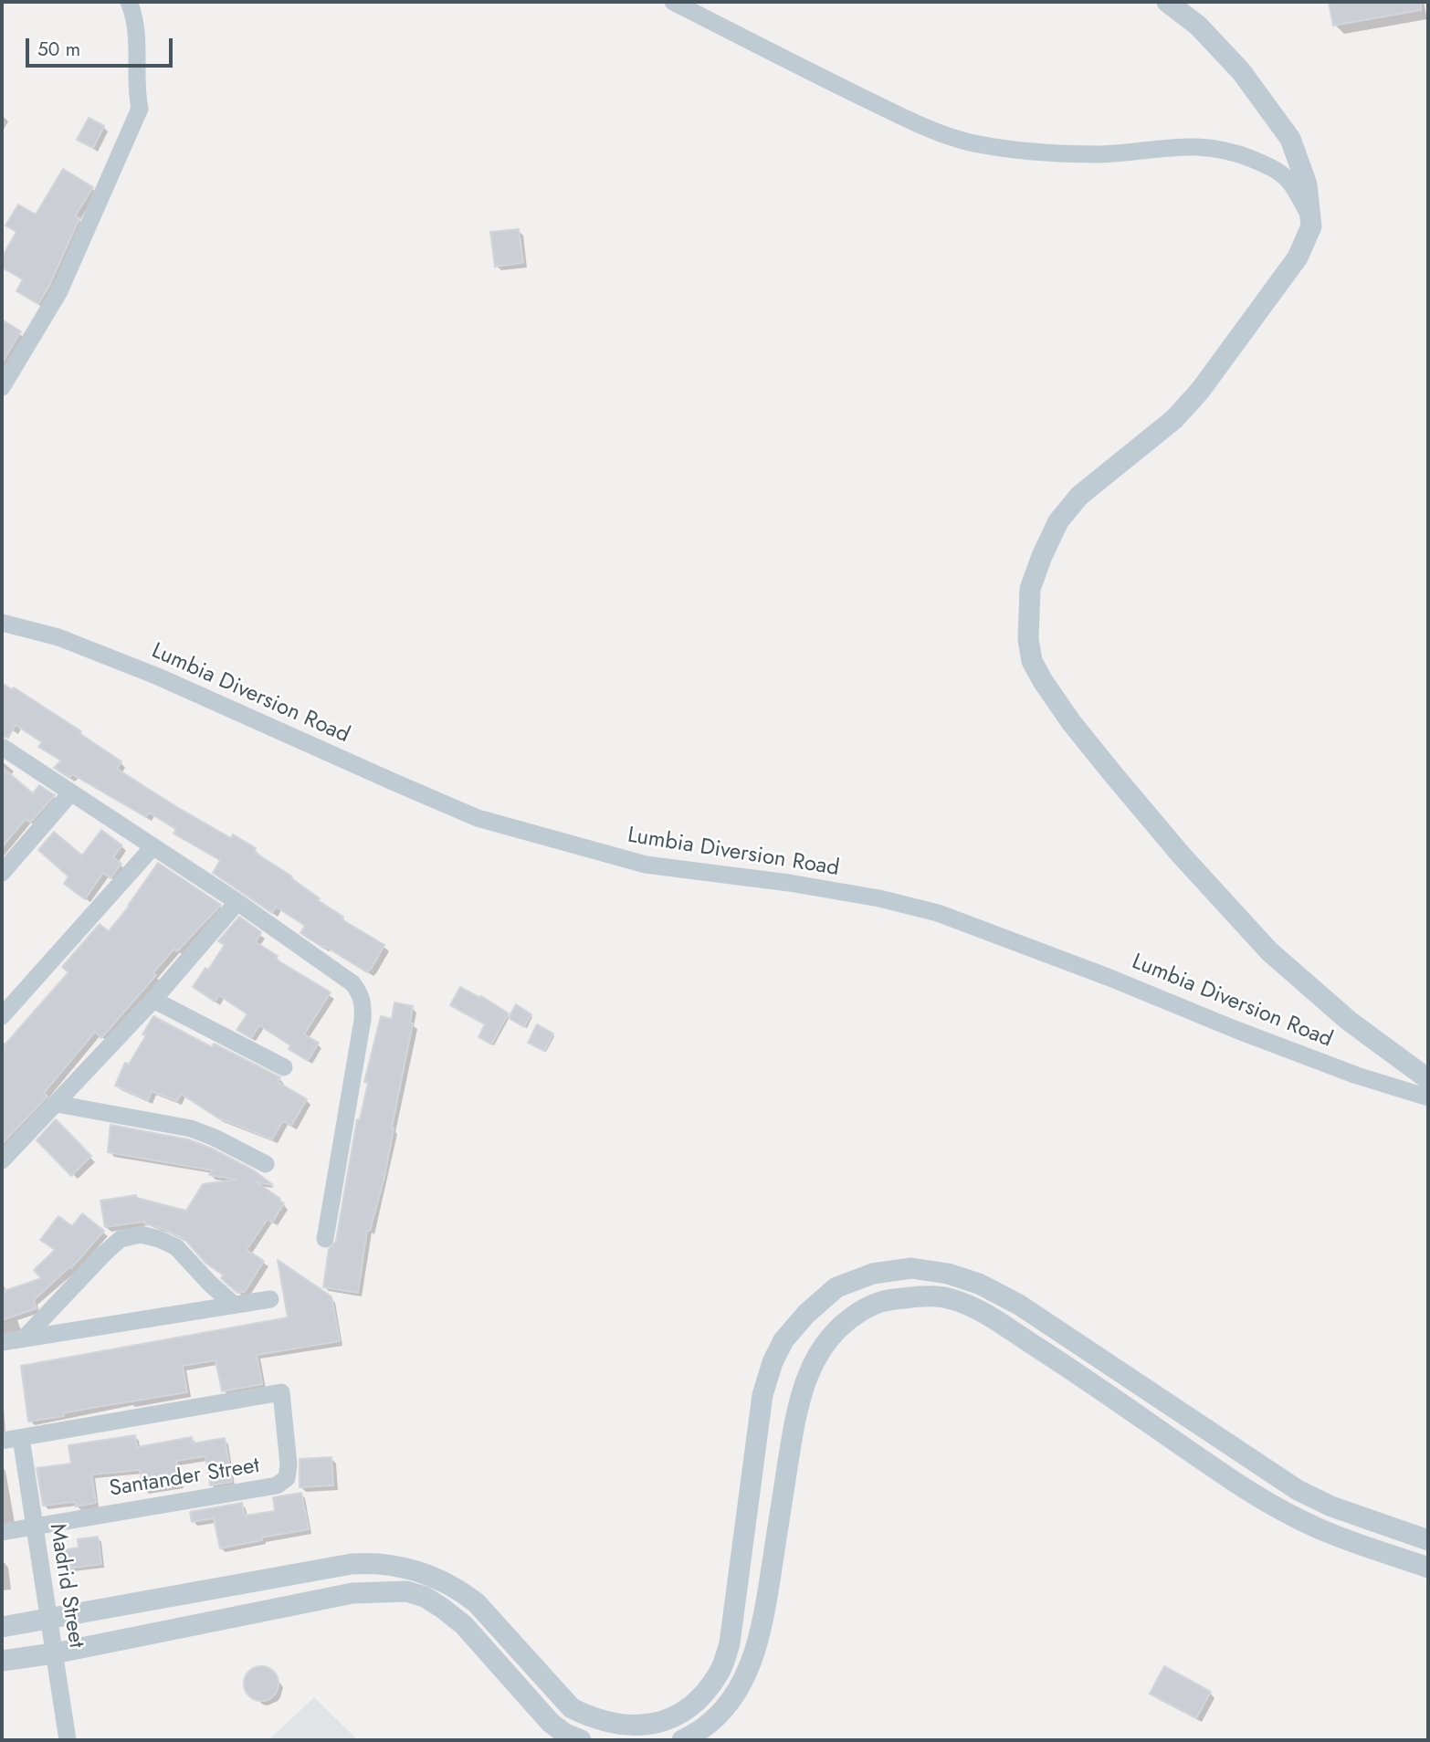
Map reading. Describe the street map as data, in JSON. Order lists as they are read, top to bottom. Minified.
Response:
{"streets":{"street":["Lumbia Diversion Road","Santander Street","Madrid Street"]},"crossings":[["Santander Street","Madrid Street"]],"scale_bar":"50 m"}
